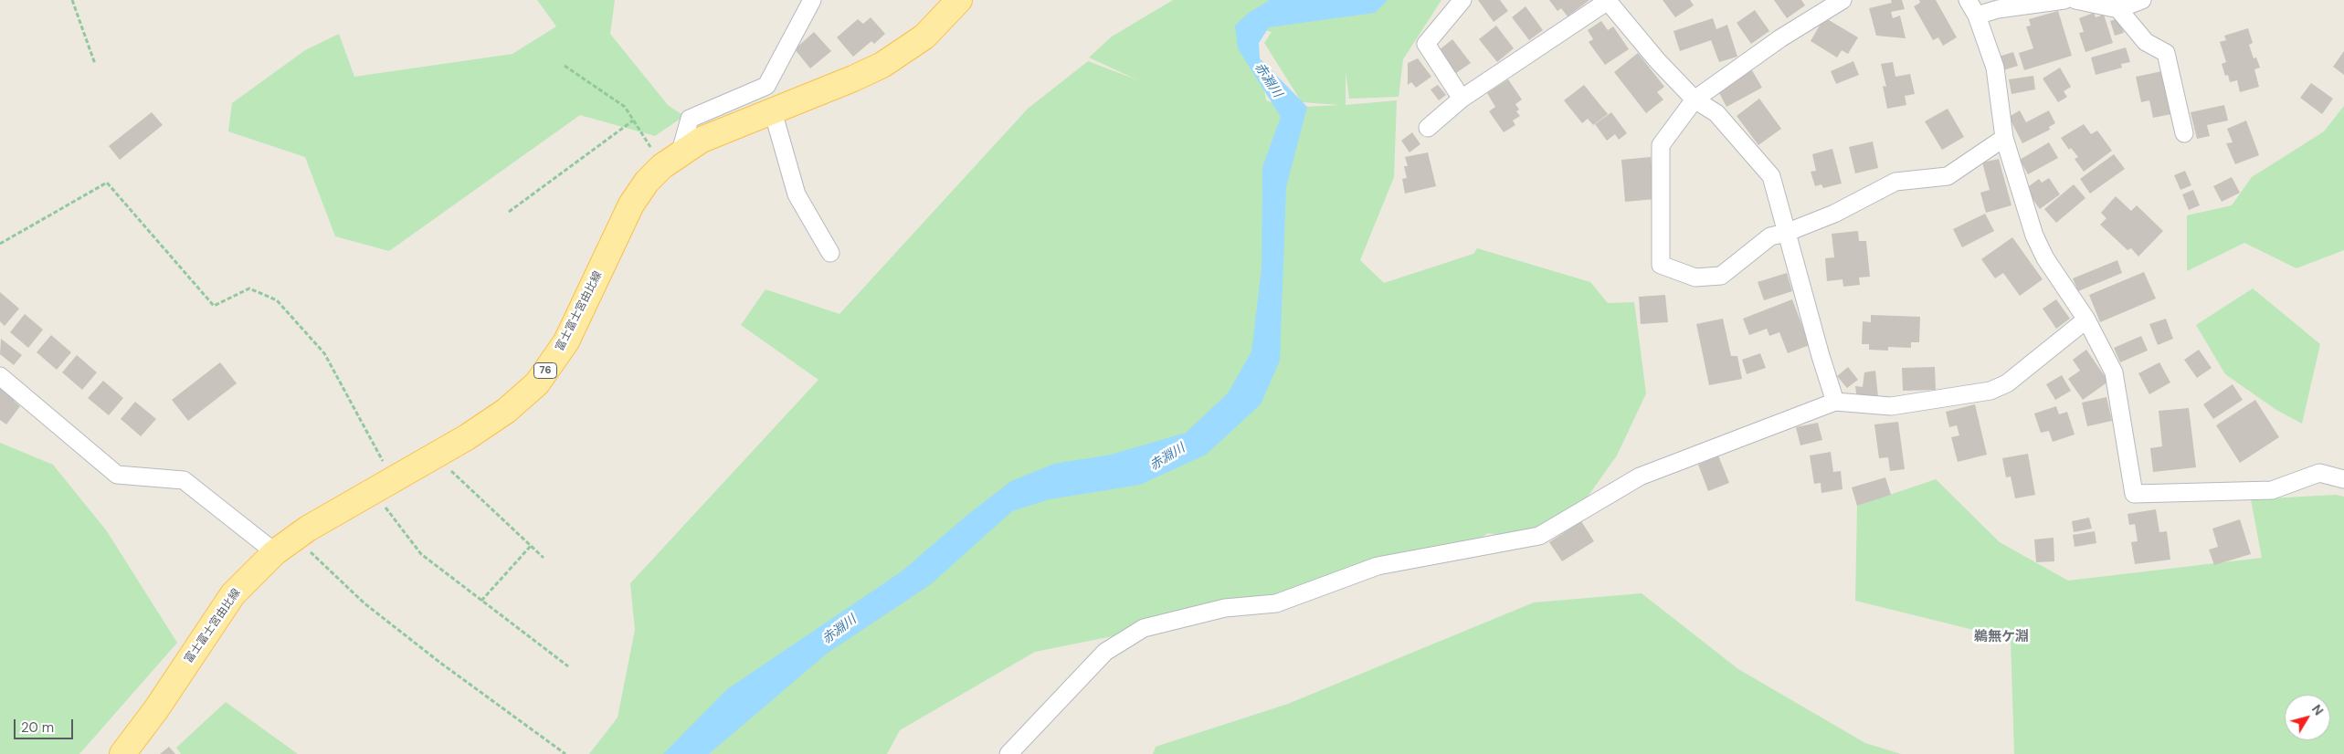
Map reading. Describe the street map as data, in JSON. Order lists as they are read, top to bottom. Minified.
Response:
{"streets":{"main road":["富士富士宮由比線","76"]},"districts":["鵜無ケ淵"],"water":["赤淵川"],"scale_bar":"20 m","north":"top right"}
